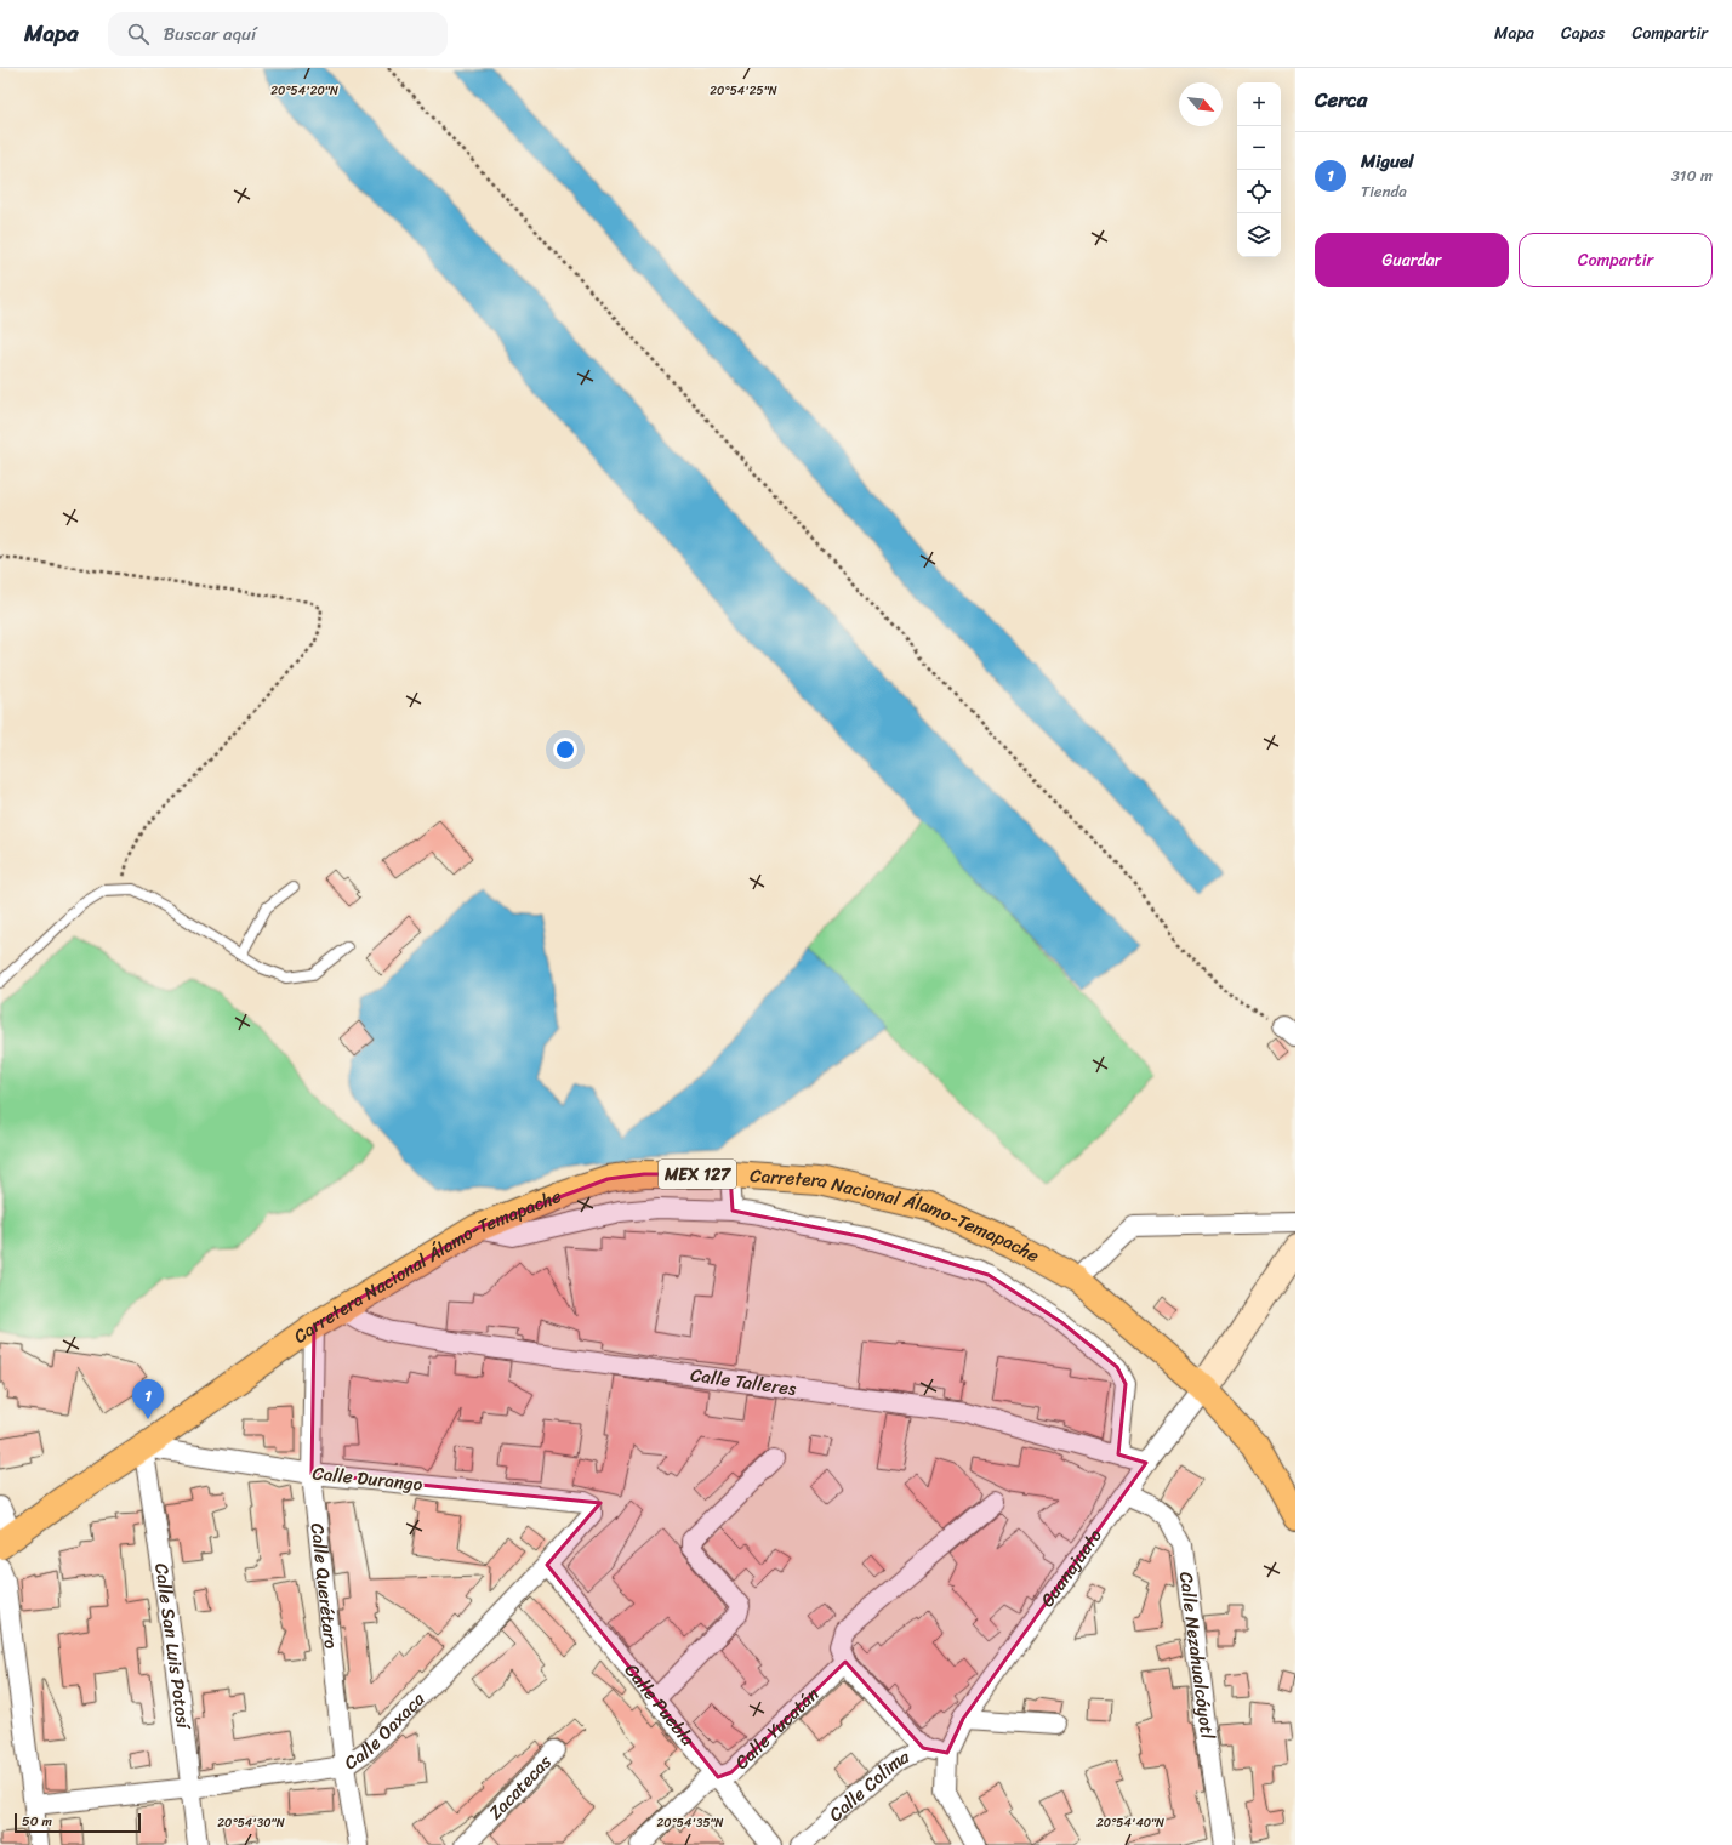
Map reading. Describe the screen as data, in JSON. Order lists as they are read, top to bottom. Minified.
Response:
{"streets":{"main road":["MEX 127","Carretera Nacional Álamo-Temapache"],"street":["Calle Talleres","Calle Durango","Guanajuato","Calle Querétaro","Calle San Luis Potosí","Calle Nezahualcóyotl","Calle Puebla","Calle Yucatán","Calle Oaxaca","Zacatecas","Calle Colima"]},"crossings":[["Carretera Nacional Álamo-Temapache","Calle Talleres"],["Carretera Nacional Álamo-Temapache","Calle Durango"],["Carretera Nacional Álamo-Temapache","Guanajuato"],["Carretera Nacional Álamo-Temapache","Calle Querétaro"],["Carretera Nacional Álamo-Temapache","Calle San Luis Potosí"],["Calle Talleres","Guanajuato"],["Calle Durango","Calle Querétaro"],["Calle Durango","Calle San Luis Potosí"],["Calle Durango","Calle Oaxaca"],["Guanajuato","Calle Nezahualcóyotl"],["Guanajuato","Calle Colima"],["Calle Querétaro","Calle Oaxaca"],["Calle San Luis Potosí","Calle Oaxaca"],["Calle Puebla","Calle Yucatán"],["Calle Puebla","Calle Oaxaca"]],"scale_bar":"50 m","north":"bottom right","page":{"header":"Mapa","search":"Buscar aquí","nav":["Mapa","Capas","Compartir"],"heading":"Cerca","map_buttons":["+","−"],"list":[{"mark":"1","name":"Miguel","note":"Tienda","value":"310 m"}],"buttons":["Guardar","Compartir"],"pins":"1","scale":"50 m"},"coordinates":["20°54'20\"N","20°54'25\"N","20°54'30\"N","20°54'35\"N","20°54'40\"N"]}
